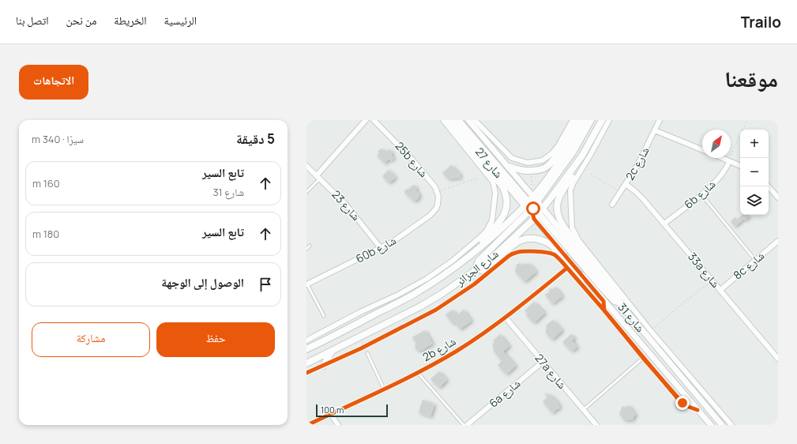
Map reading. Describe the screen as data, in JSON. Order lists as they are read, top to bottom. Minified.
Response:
{"streets":{"main road":["شارع الجزائر"],"street":["25b شارع","شارع 27","2c شارع","6b شارع","شارع 23","60b شارع","8c شارع","33a شارع","شارع 31","2b شارع","27a شارع","6a شارع"]},"crossings":[["25b شارع","60b شارع"],["شارع 27","شارع الجزائر"],["2c شارع","33a شارع"],["6b شارع","33a شارع"],["شارع 23","60b شارع"],["8c شارع","33a شارع"],["شارع الجزائر","شارع 31"],["2b شارع","27a شارع"],["27a شارع","6a شارع"]],"scale_bar":"100 m","north":"top right","page":{"header":"Trailo","nav":["الرئيسية","الخريطة","من نحن","اتصل بنا"],"title":"موقعنا","buttons":["الاتجاهات",["حفظ","مشاركة"]],"heading":["5 دقيقة","سيرًا · 340 m"],"map_buttons":["+","−"],"list":[["تابع السير","شارع 31","160 m"],["تابع السير","180 m"],"الوصول إلى الوجهة"],"scale":"100 m"}}
